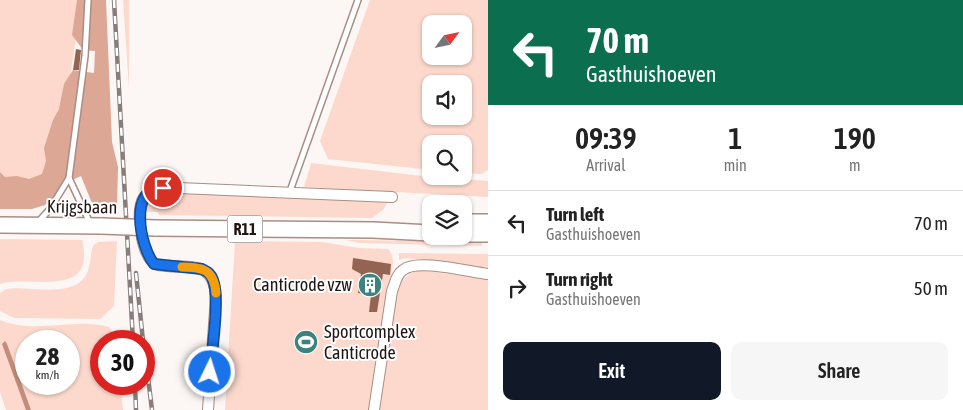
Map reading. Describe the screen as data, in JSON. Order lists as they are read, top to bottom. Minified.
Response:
{"streets":{"main road":["Krijgsbaan","R11"]},"places":{"building":["Canticrode vzw"],"sports":["Sportcomplex Canticrode"]},"north":"top right","page":{"turn":["70 m","Gasthuishoeven"],"eta":["09:39","Arrival","1","min","190","m"],"list":[{"name":"Turn left","note":"Gasthuishoeven","value":"70 m"},{"name":"Turn right","note":"Gasthuishoeven","value":"50 m"}],"speed":"28 km/h","limit":"30","buttons":["Exit","Share"]}}
